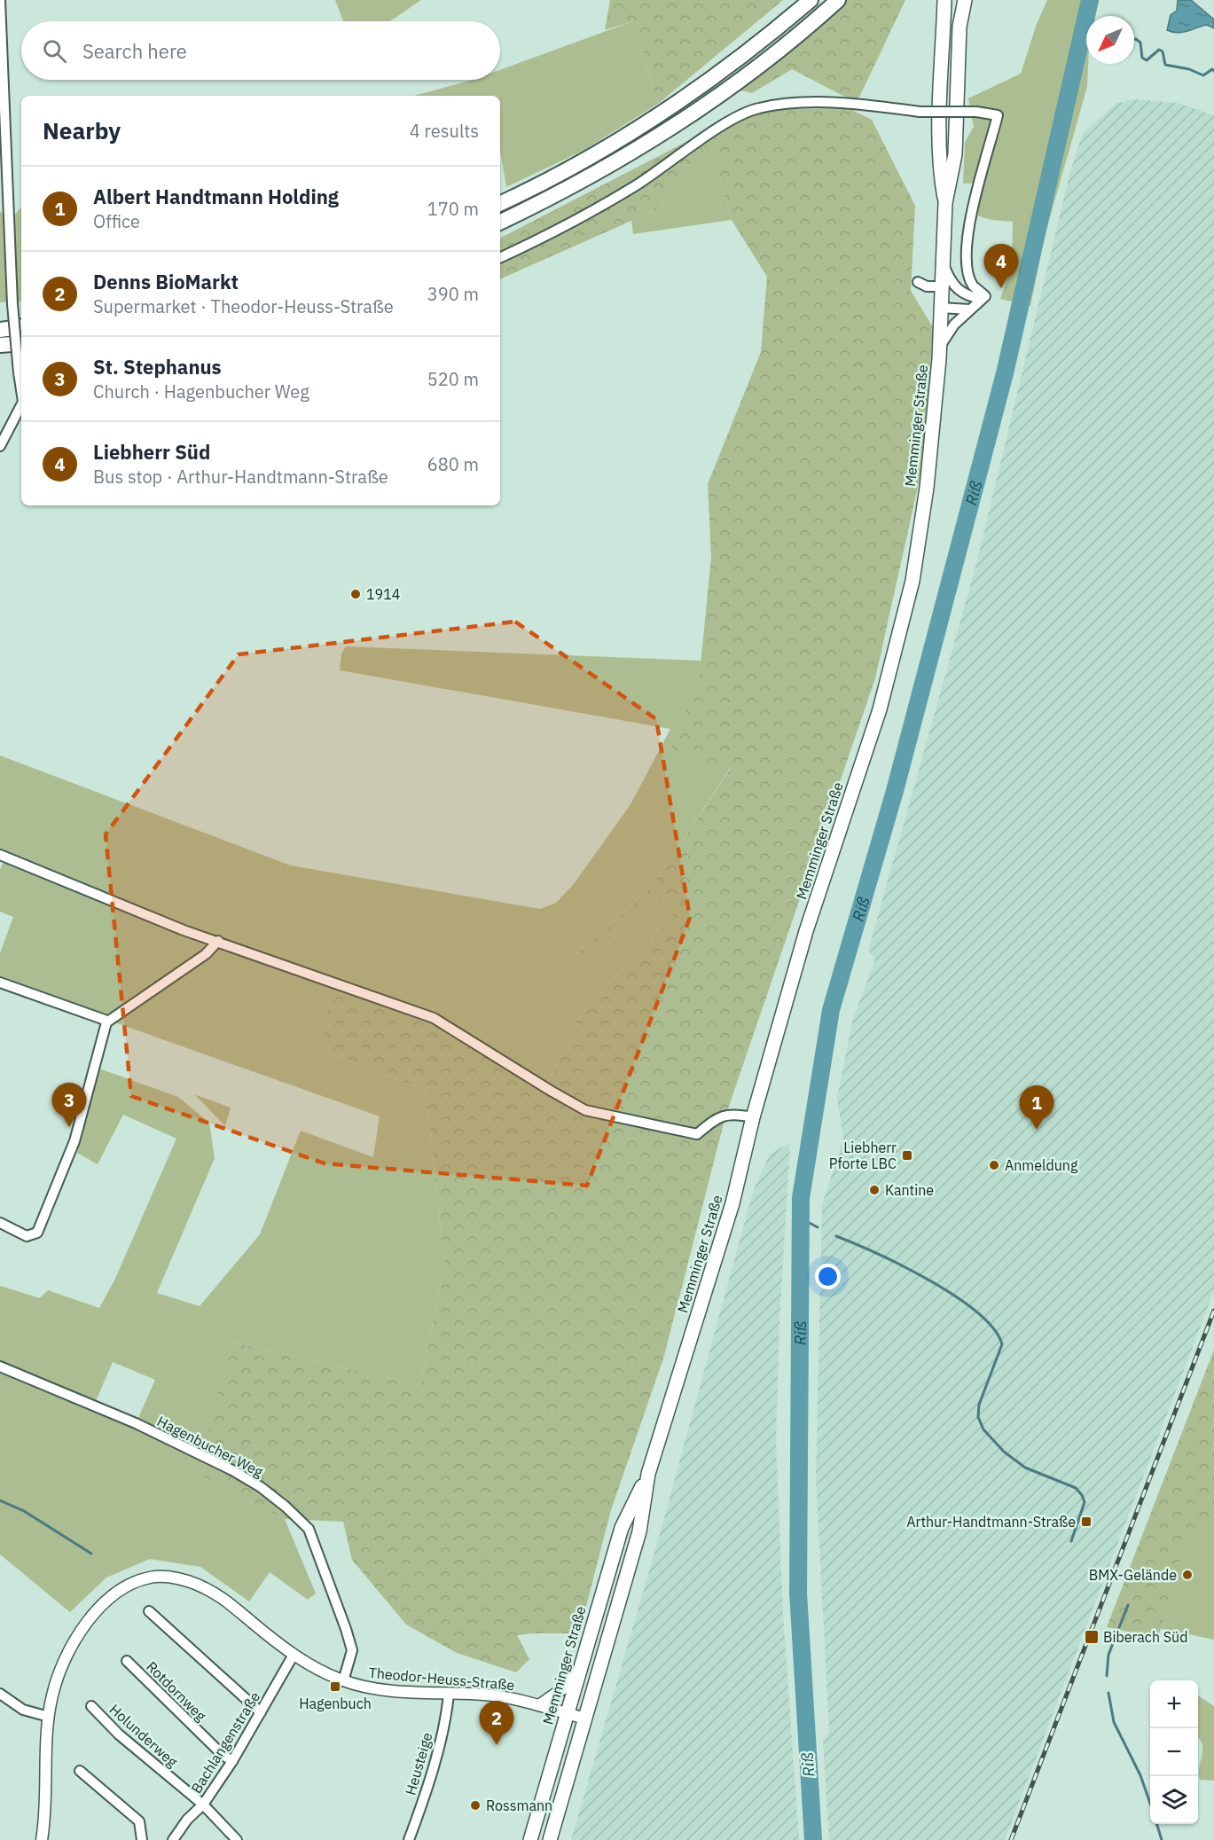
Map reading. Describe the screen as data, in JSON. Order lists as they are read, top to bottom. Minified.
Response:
{"streets":{"main road":["Memminger Straße"],"street":["Hagenbucher Weg","Theodor-Heuss-Straße","Rotdornweg","Holunderweg","Bachlangenstraße","Heusteige"]},"crossings":[["Memminger Straße","Theodor-Heuss-Straße"],["Hagenbucher Weg","Theodor-Heuss-Straße"],["Theodor-Heuss-Straße","Bachlangenstraße"],["Theodor-Heuss-Straße","Heusteige"],["Rotdornweg","Bachlangenstraße"],["Holunderweg","Bachlangenstraße"]],"water":["Riß"],"places":{"other":["1914","Anmeldung","Kantine","BMX-Gelände","Rossmann"],"transit":["Liebherr Pforte LBC","Arthur-Handtmann-Straße","Biberach Süd","Hagenbuch"]},"north":"bottom left","page":{"search":"Search here","heading":["Nearby","4 results"],"list":[{"mark":"1","name":"Albert Handtmann Holding","note":"Office","value":"170 m"},{"mark":"2","name":"Denns BioMarkt","note":"Supermarket · Theodor-Heuss-Straße","value":"390 m"},{"mark":"3","name":"St. Stephanus","note":"Church · Hagenbucher Weg","value":"520 m"},{"mark":"4","name":"Liebherr Süd","note":"Bus stop · Arthur-Handtmann-Straße","value":"680 m"}],"pins":["4","3","1","2"],"map_buttons":["+","−"]}}
